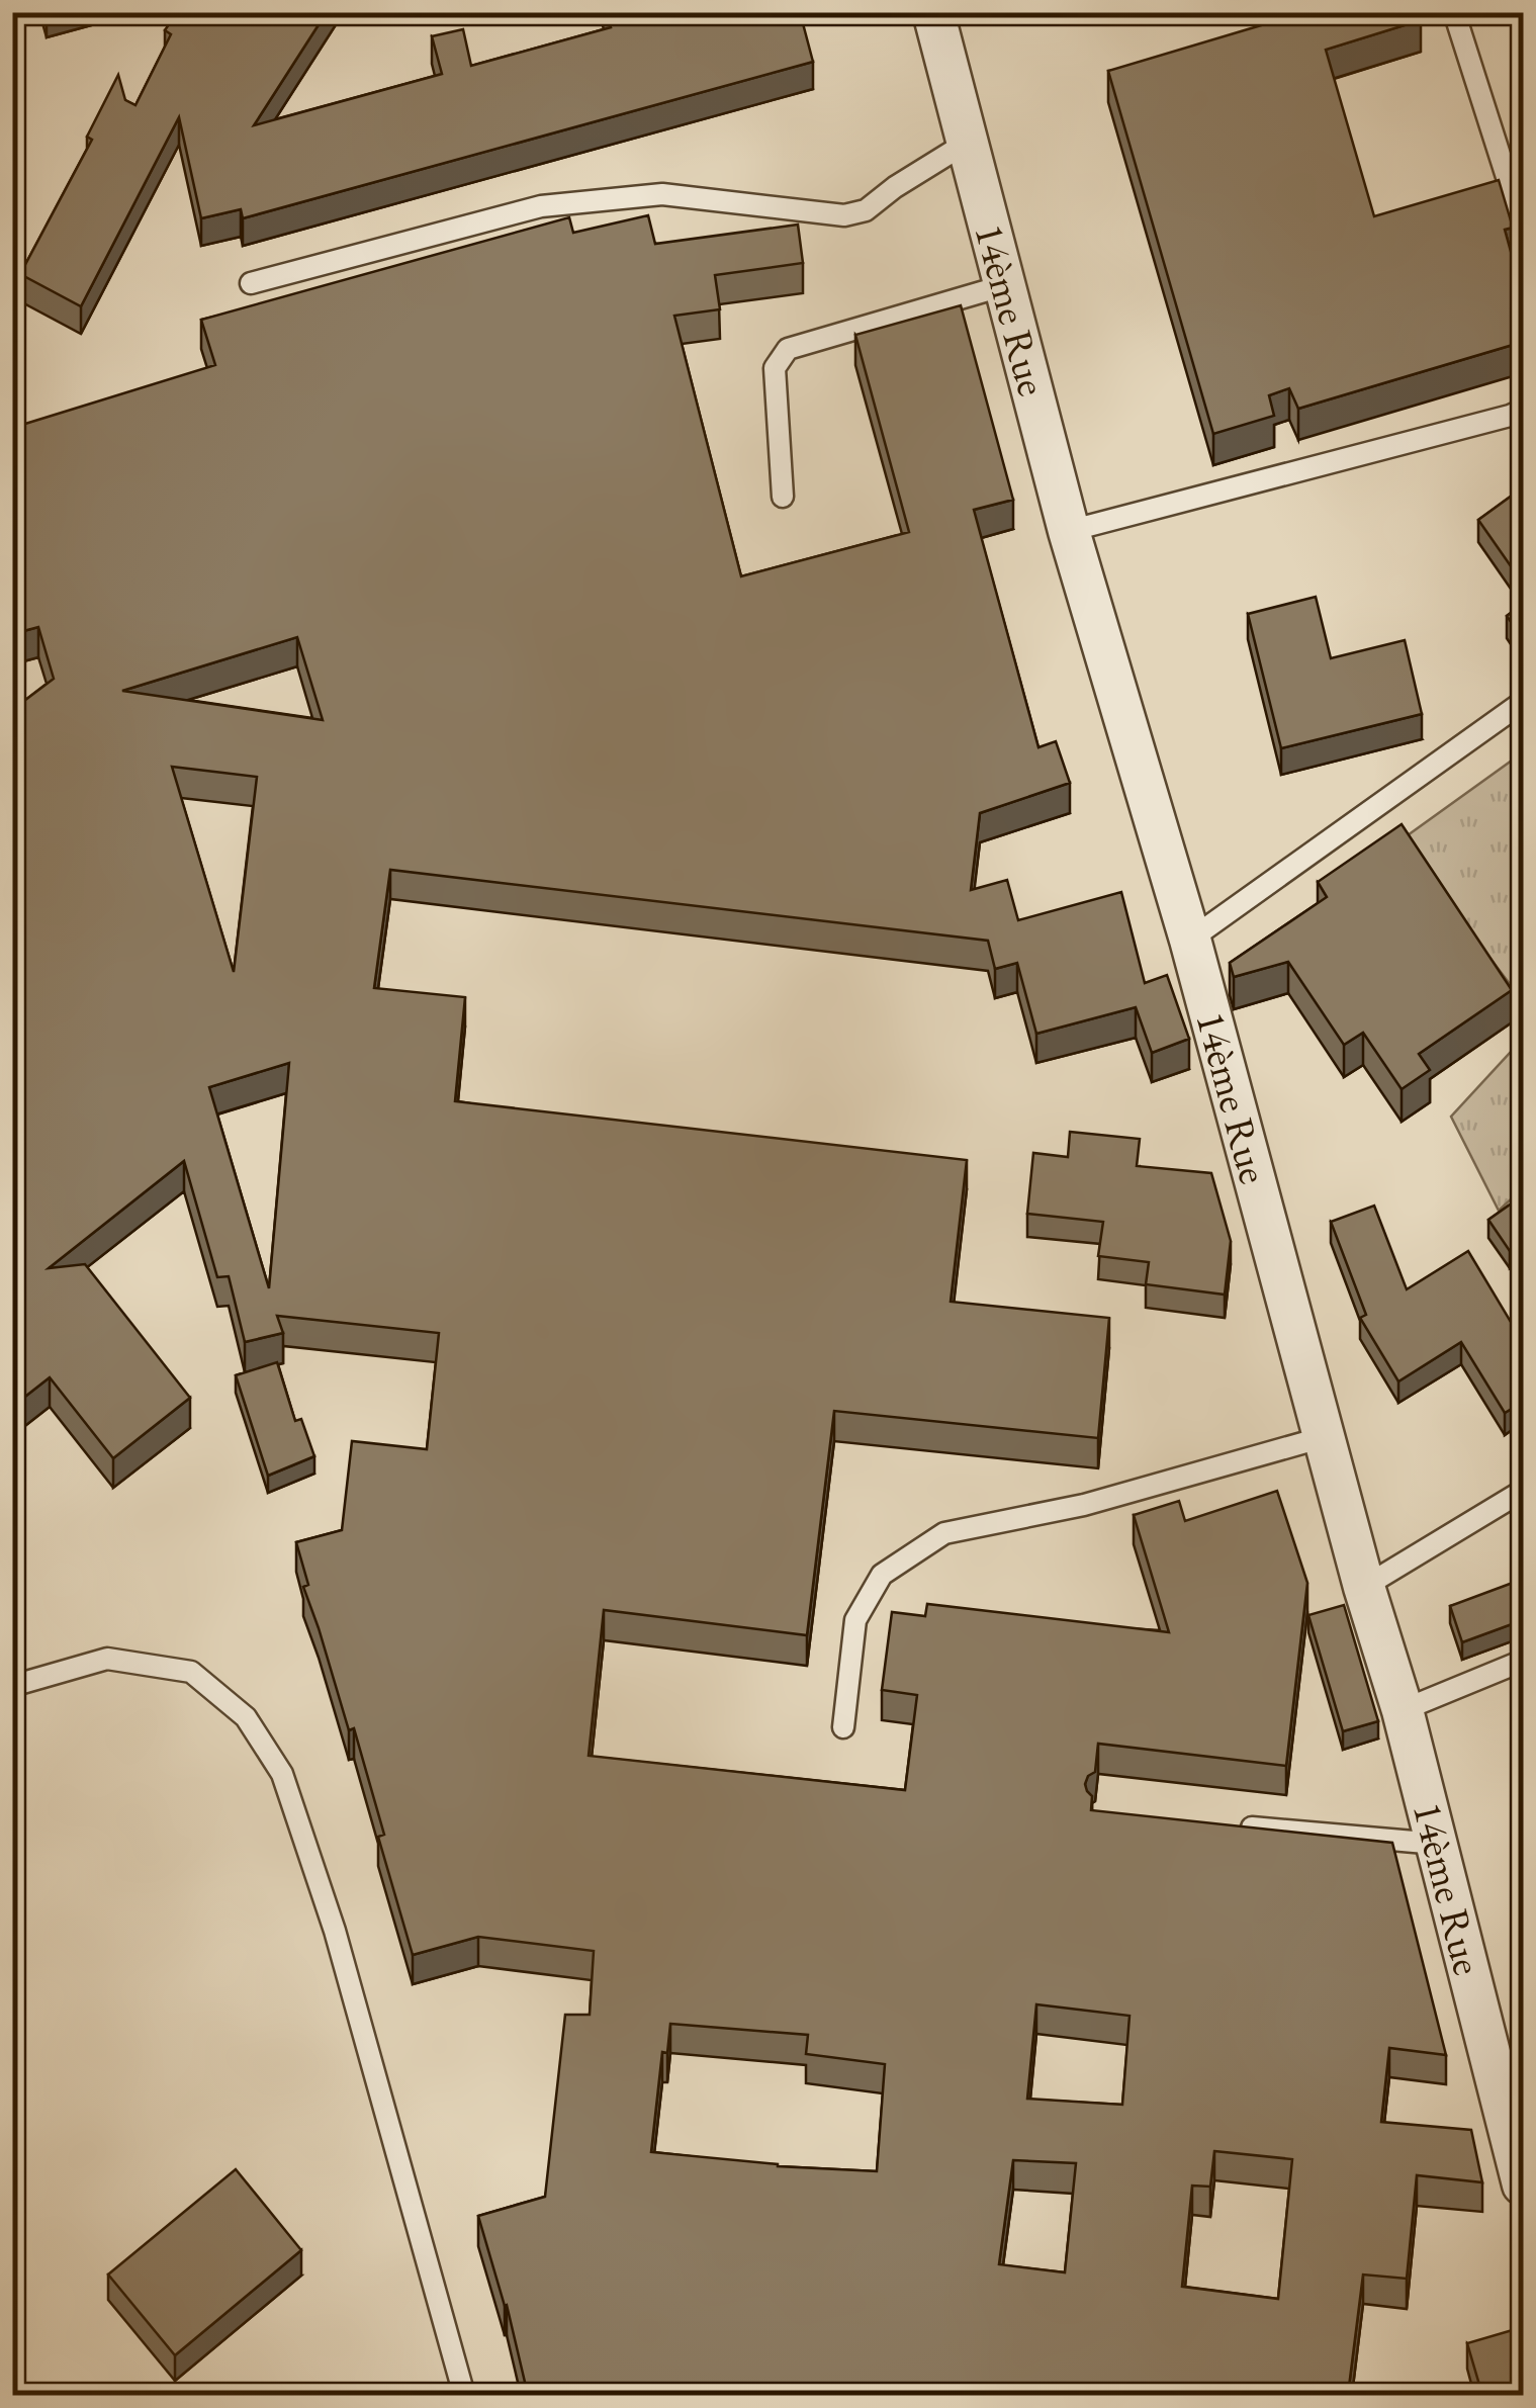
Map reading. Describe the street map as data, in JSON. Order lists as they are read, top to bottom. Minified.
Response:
{"streets":{"street":["14ème Rue"]}}
